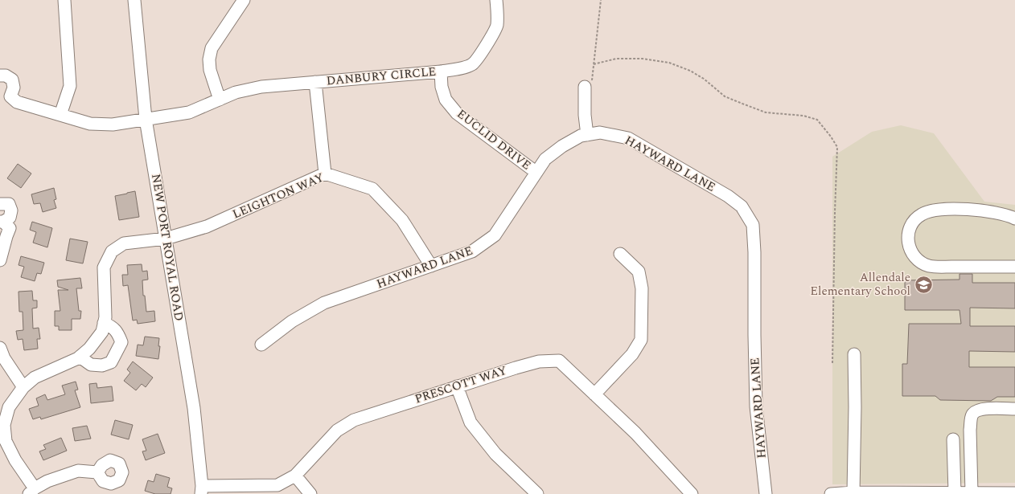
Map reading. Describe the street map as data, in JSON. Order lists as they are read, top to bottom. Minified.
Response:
{"streets":{"street":["DANBURY CIRCLE","EUCLID DRIVE","HAYWARD LANE","LEIGHTON WAY","NEW PORT ROYAL ROAD","PRESCOTT WAY"]},"crossings":[["DANBURY CIRCLE","EUCLID DRIVE"],["DANBURY CIRCLE","NEW PORT ROYAL ROAD"],["EUCLID DRIVE","HAYWARD LANE"],["HAYWARD LANE","LEIGHTON WAY"],["LEIGHTON WAY","NEW PORT ROYAL ROAD"],["NEW PORT ROYAL ROAD","PRESCOTT WAY"]],"places":{"school or university":["Allendale Elementary School"]}}
